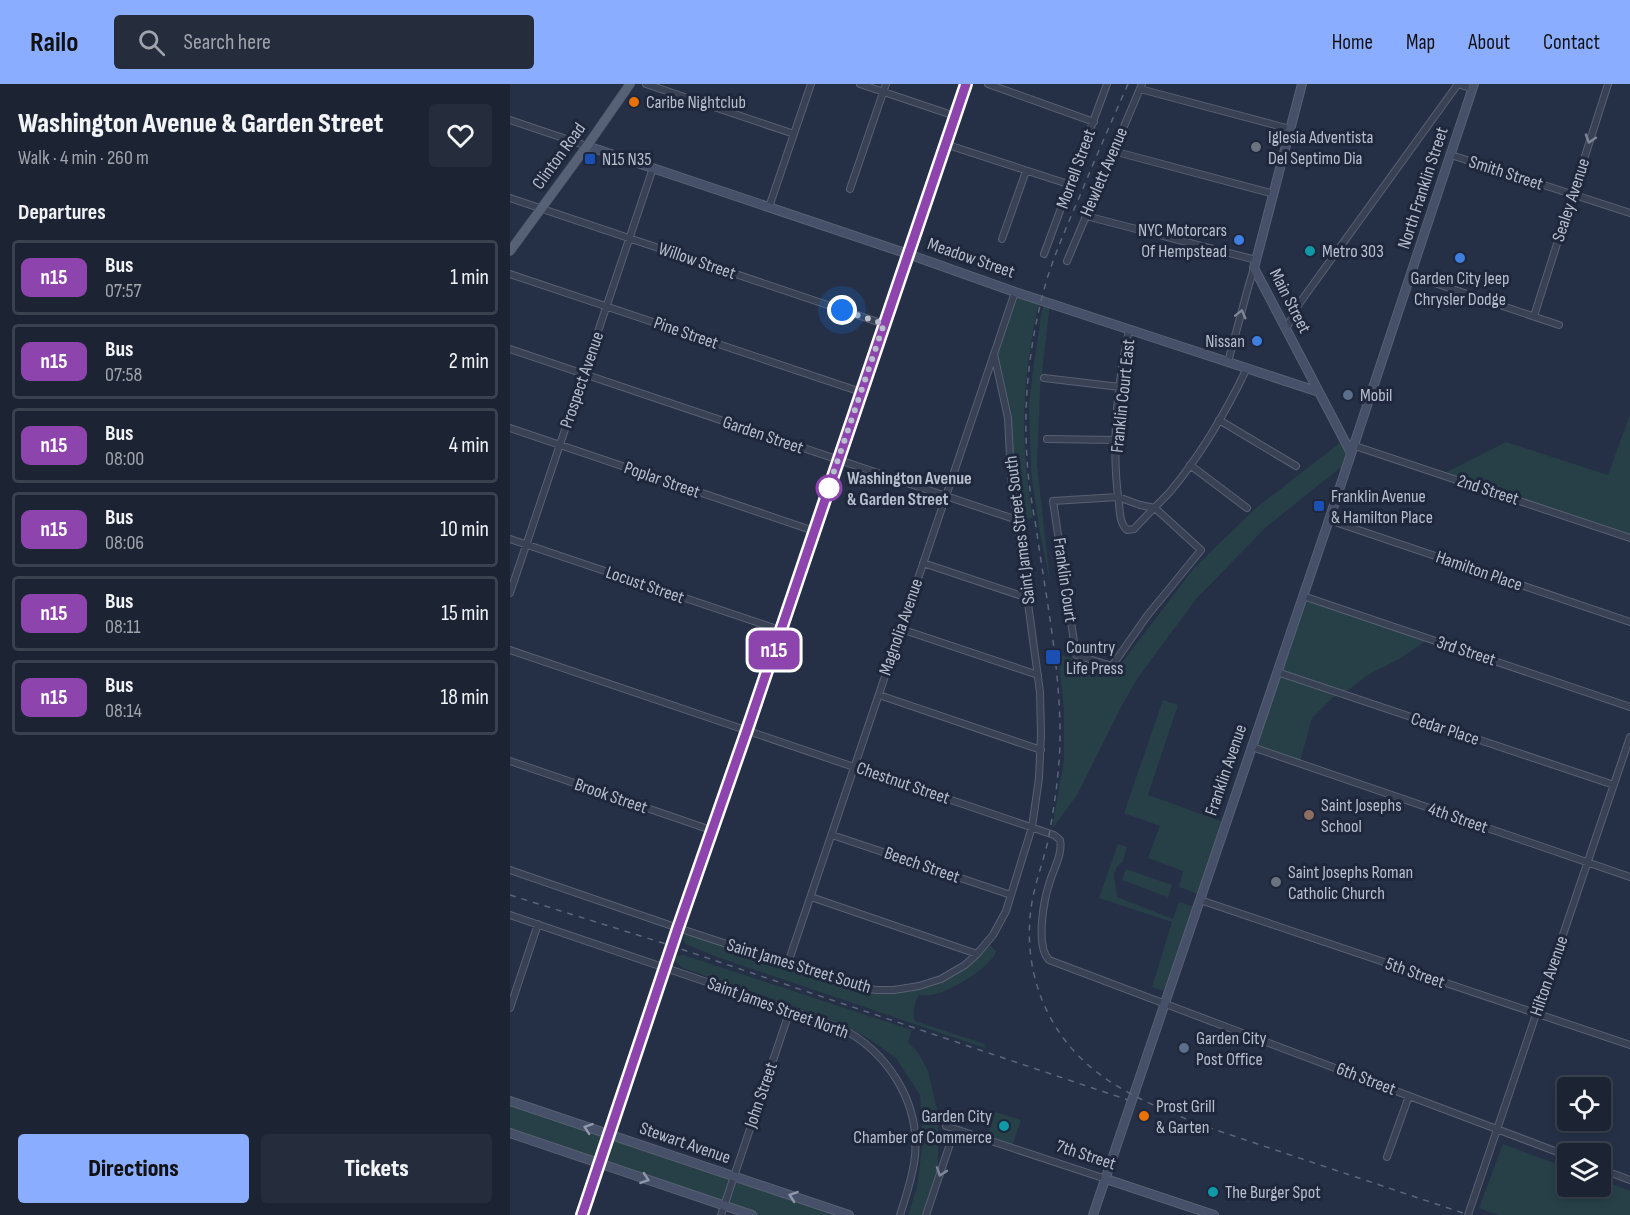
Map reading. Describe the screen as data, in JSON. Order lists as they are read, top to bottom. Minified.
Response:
{"streets":{"main road":["Clinton Road","North Franklin Street","Meadow Street","Main Street","Franklin Avenue","Stewart Avenue","7th Street"],"street":["Morrell Street","Hewlett Avenue","Smith Street","Sealey Avenue","Willow Street","Pine Street","Prospect Avenue","Franklin Court East","Garden Street","Poplar Street","2nd Street","Saint James Street South","Hamilton Place","Franklin Court","Locust Street","Magnolia Avenue","3rd Street","Cedar Place","Chestnut Street","Brook Street","4th Street","Beech Street","5th Street","Hilton Avenue","Saint James Street North","6th Street","John Street"]},"crossings":[["Clinton Road","Meadow Street"],["Clinton Road","Willow Street"],["Smith Street","North Franklin Street"],["Smith Street","Sealey Avenue"],["North Franklin Street","Franklin Avenue"],["Meadow Street","Main Street"],["Meadow Street","Prospect Avenue"],["Meadow Street","Franklin Court East"],["Meadow Street","Magnolia Avenue"],["Willow Street","Prospect Avenue"],["Main Street","2nd Street"],["Main Street","Franklin Avenue"],["Pine Street","Prospect Avenue"],["Prospect Avenue","Garden Street"],["Prospect Avenue","Poplar Street"],["Prospect Avenue","Locust Street"],["Franklin Court East","Franklin Court"],["Garden Street","Saint James Street South"],["Garden Street","Magnolia Avenue"],["2nd Street","Franklin Avenue"],["Saint James Street South","Magnolia Avenue"],["Saint James Street South","Chestnut Street"],["Saint James Street South","Beech Street"],["Hamilton Place","Franklin Avenue"],["Magnolia Avenue","Chestnut Street"],["Magnolia Avenue","Beech Street"],["3rd Street","Franklin Avenue"],["Cedar Place","Franklin Avenue"],["Cedar Place","Hilton Avenue"],["Franklin Avenue","Chestnut Street"],["Franklin Avenue","4th Street"],["Franklin Avenue","5th Street"],["Franklin Avenue","6th Street"],["Franklin Avenue","7th Street"],["Chestnut Street","6th Street"],["4th Street","Hilton Avenue"],["5th Street","Hilton Avenue"],["Hilton Avenue","6th Street"],["Saint James Street North","John Street"],["John Street","Stewart Avenue"]],"one_way":["Sealey Avenue"],"places":{"other":["Caribe Nightclub","Iglesia Adventista Del Septimo Dia","NYC Motorcars Of Hempstead","Metro 303","Garden City Jeep Chrysler Dodge","Nissan","Mobil","Washington Avenue & Garden Street","Saint Josephs School","Saint Josephs Roman Catholic Church","Garden City Post Office","Prost Grill & Garten","Garden City Chamber of Commerce","The Burger Spot"],"transit":["N15 N35","Franklin Avenue & Hamilton Place","Country Life Press"]},"lines":["bus line n15"],"page":{"header":"Railo","search":"Search here","nav":["Home","Map","About","Contact"],"heading":[["Washington Avenue & Garden Street","Walk · 4 min · 260 m"],"Departures"],"on_map":"n15","list":[{"mark":"n15","name":"Bus","note":"07:57","value":"1 min"},{"mark":"n15","name":"Bus","note":"07:58","value":"2 min"},{"mark":"n15","name":"Bus","note":"08:00","value":"4 min"},{"mark":"n15","name":"Bus","note":"08:06","value":"10 min"},{"mark":"n15","name":"Bus","note":"08:11","value":"15 min"},{"mark":"n15","name":"Bus","note":"08:14","value":"18 min"}],"buttons":["Directions","Tickets"]}}
